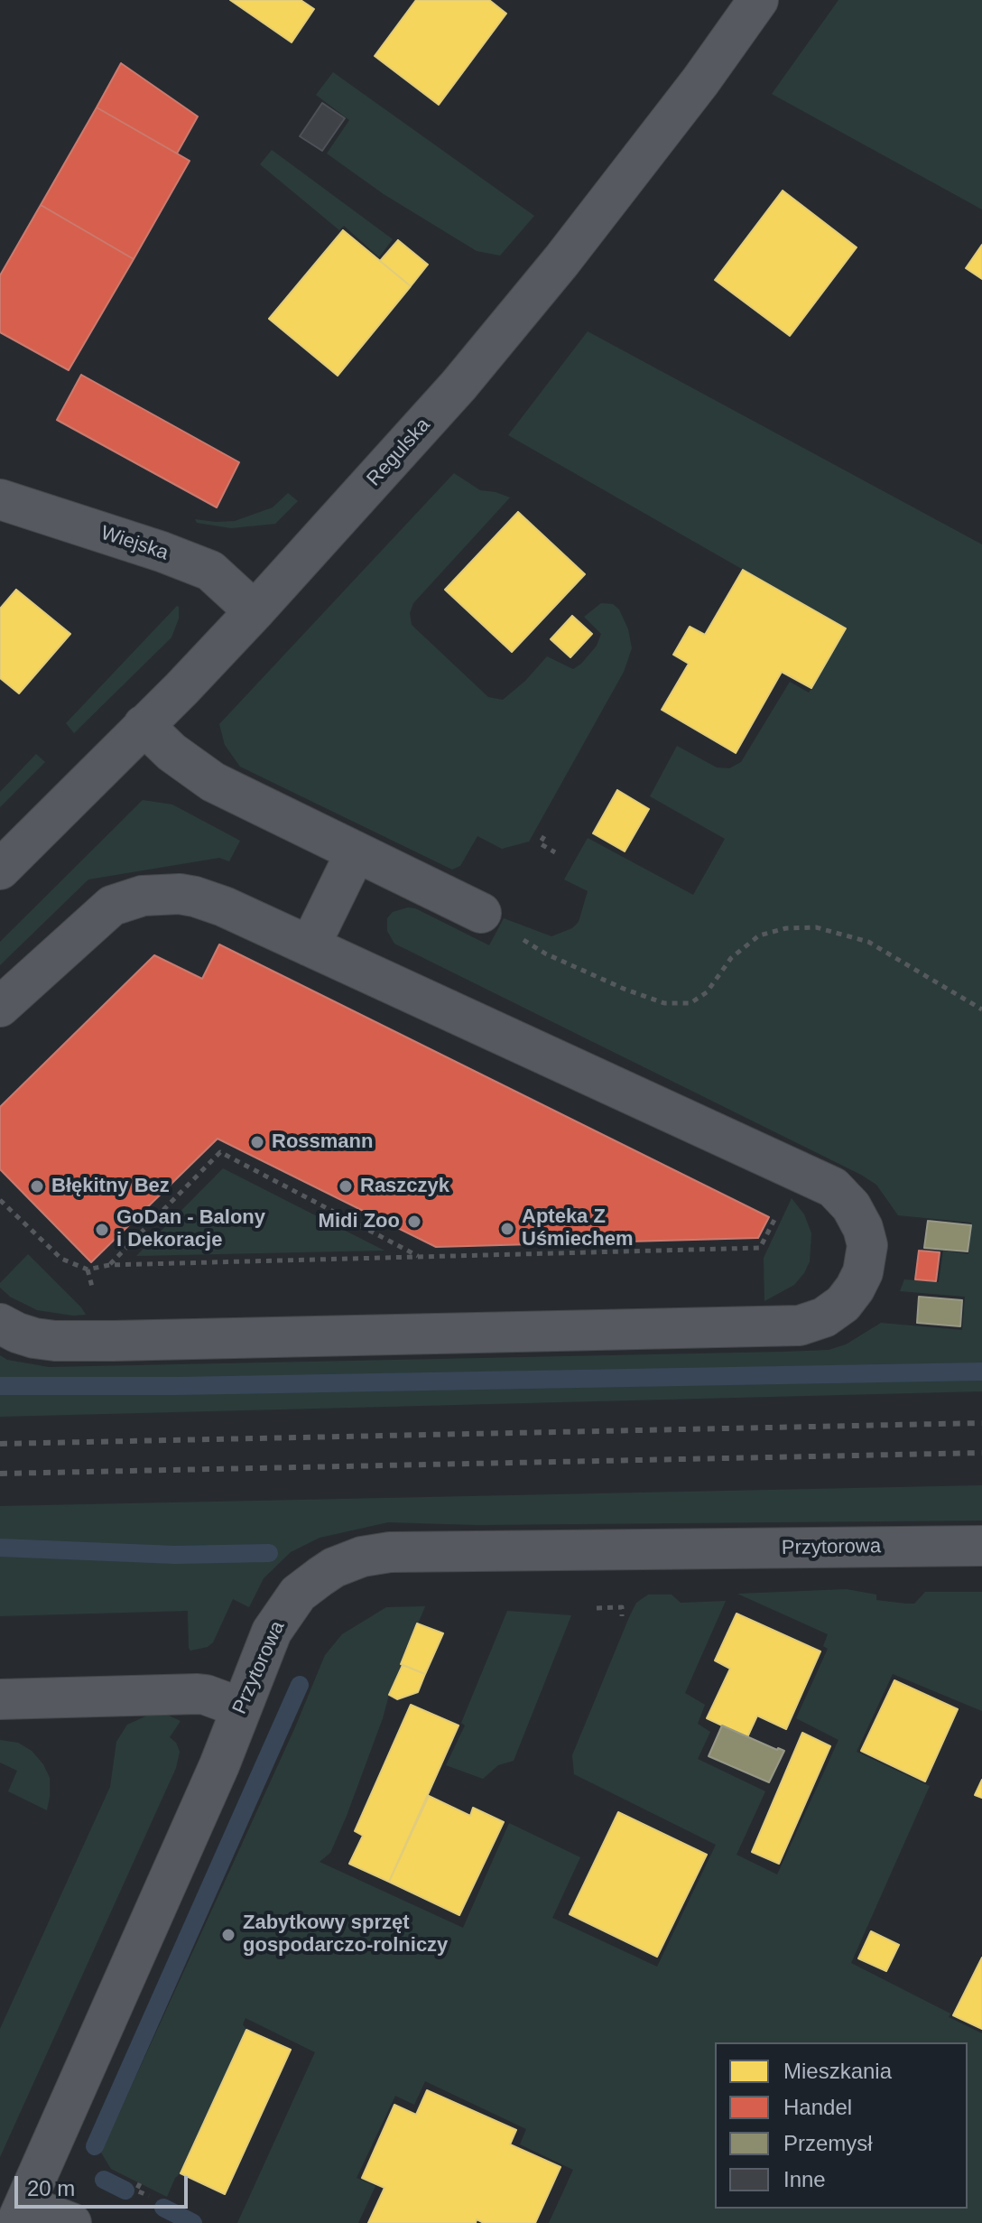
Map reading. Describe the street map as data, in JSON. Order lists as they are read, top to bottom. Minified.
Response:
{"streets":{"street":["Regulska","Wiejska","Przytorowa"]},"crossings":[["Regulska","Wiejska"]],"places":["Rossmann","Błękitny Bez","Raszczyk","Midi Zoo","Apteka Z Uśmiechem","GoDan - Balony i Dekoracje","Zabytkowy sprzęt gospodarczo-rolniczy"],"legend":["Mieszkania","Handel","Przemysł","Inne"],"scale_bar":"20 m"}
